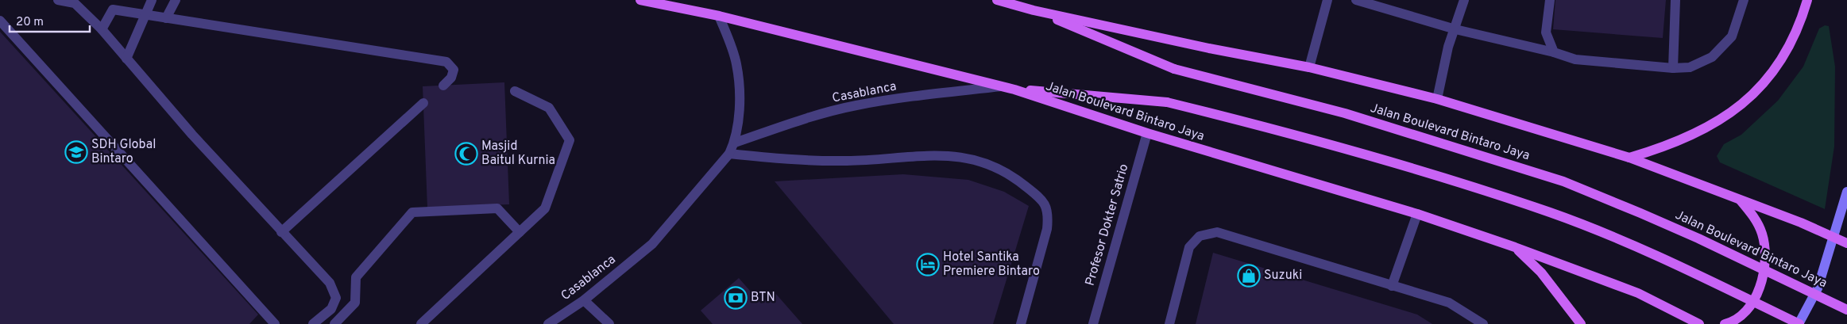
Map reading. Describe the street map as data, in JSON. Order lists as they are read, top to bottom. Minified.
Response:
{"streets":{"main road":["Jalan Boulevard Bintaro Jaya"],"street":["Casablanca","Profesor Dokter Satrio"]},"crossings":[["Casablanca","Jalan Boulevard Bintaro Jaya"],["Jalan Boulevard Bintaro Jaya","Profesor Dokter Satrio"]],"places":{"school or university":["SDH Global Bintaro"],"mosque":["Masjid Baitul Kurnia"],"hotel":["Hotel Santika Premiere Bintaro"],"shop":["Suzuki"],"bank":["BTN"]},"scale_bar":"20 m"}
